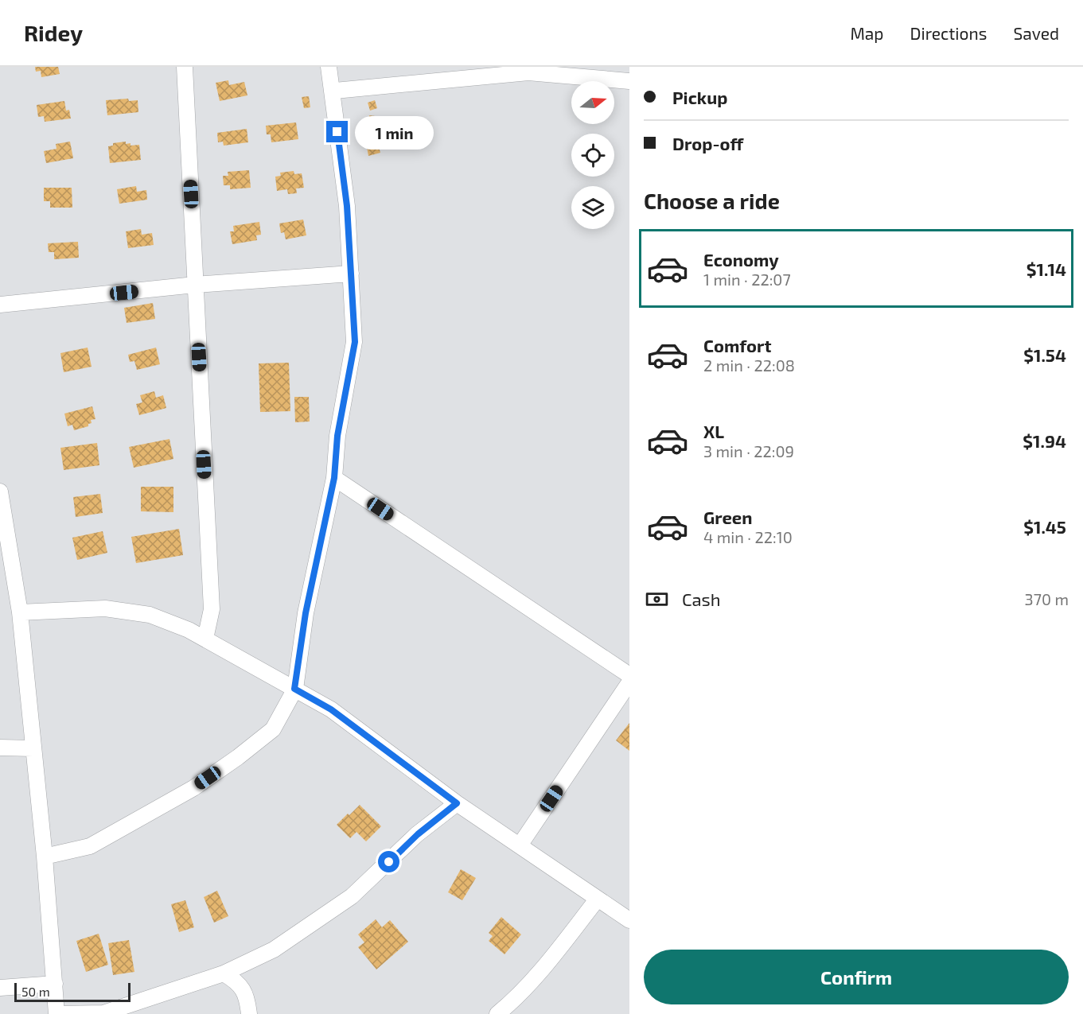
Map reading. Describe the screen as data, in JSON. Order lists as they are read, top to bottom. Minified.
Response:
{"scale_bar":"50 m","north":"right","page":{"header":"Ridey","nav":["Map","Directions","Saved"],"banner":["Pickup","Drop-off"],"bubble":"1 min","heading":"Choose a ride","list":[{"name":"Economy","note":"1 min · 22:07","value":"$1.14"},{"name":"Comfort","note":"2 min · 22:08","value":"$1.54"},{"name":"XL","note":"3 min · 22:09","value":"$1.94"},{"name":"Green","note":"4 min · 22:10","value":"$1.45"}],"pay":["Cash","370 m"],"buttons":"Confirm","scale":"50 m"}}
